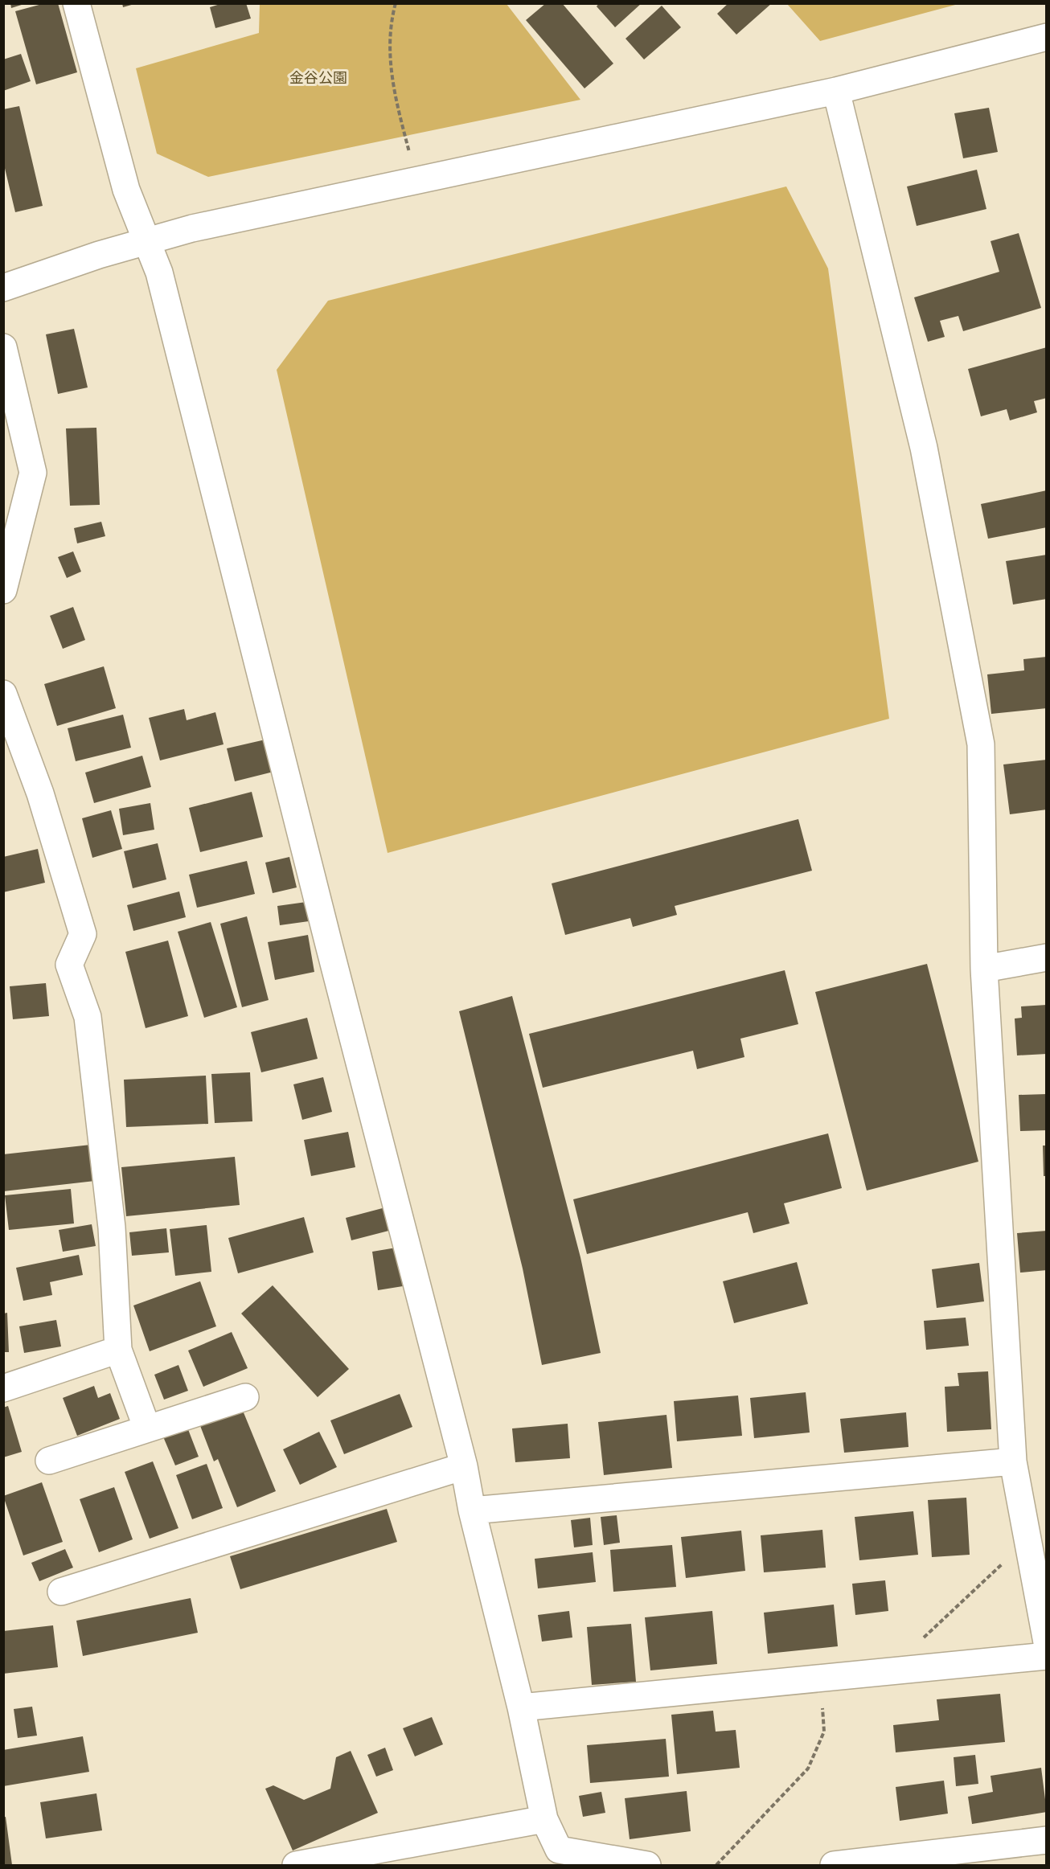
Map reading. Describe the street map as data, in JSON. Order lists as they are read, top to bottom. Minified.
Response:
{"parks":["金谷公園"]}
